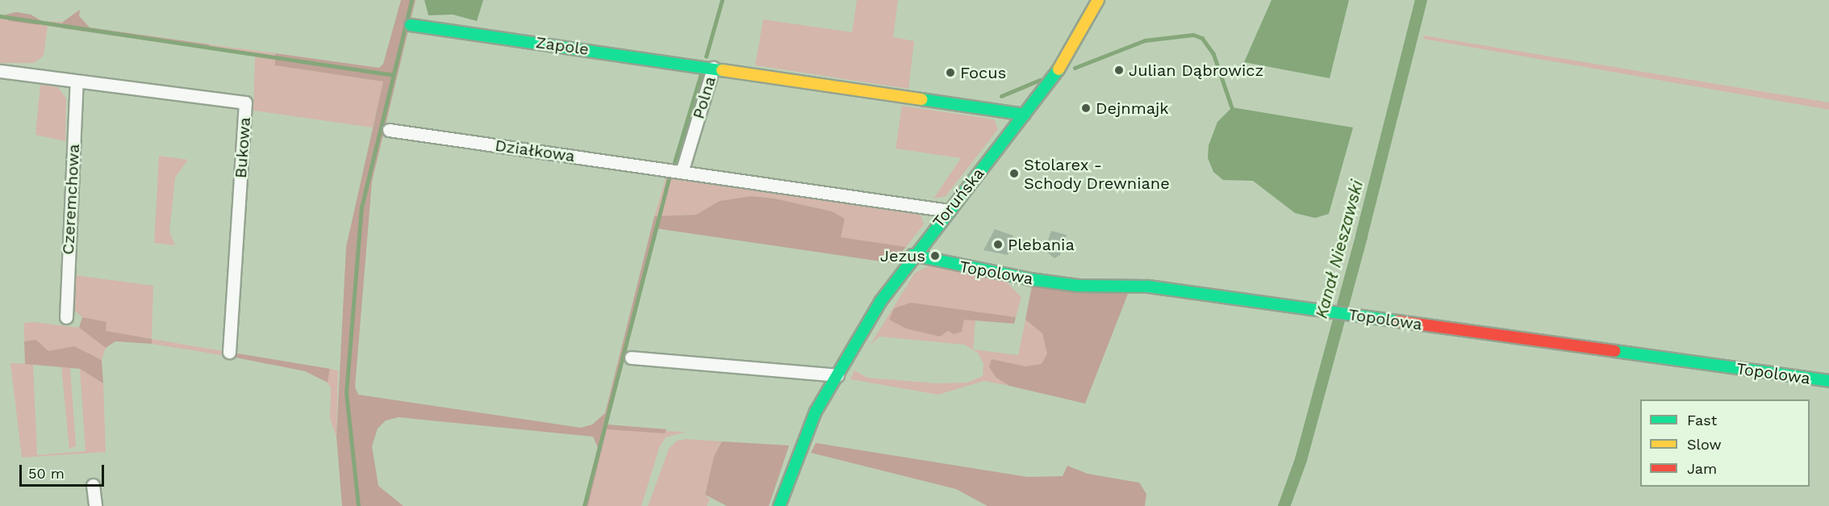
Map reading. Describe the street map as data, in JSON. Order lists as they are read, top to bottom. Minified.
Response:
{"streets":{"street":["Zapole","Polna","Bukowa","Działkowa","Toruńska","Czeremchowa","Topolowa"]},"crossings":[["Zapole","Polna"],["Polna","Działkowa"],["Polna","Toruńska"],["Bukowa","Czeremchowa"],["Toruńska","Topolowa"]],"water":["Kanał Nieszawski"],"places":["Julian Dąbrowicz","Focus","Dejnmajk","Stolarex - Schody Drewniane","Plebania","Jezus"],"legend":["Fast","Slow","Jam"],"scale_bar":"50 m"}
